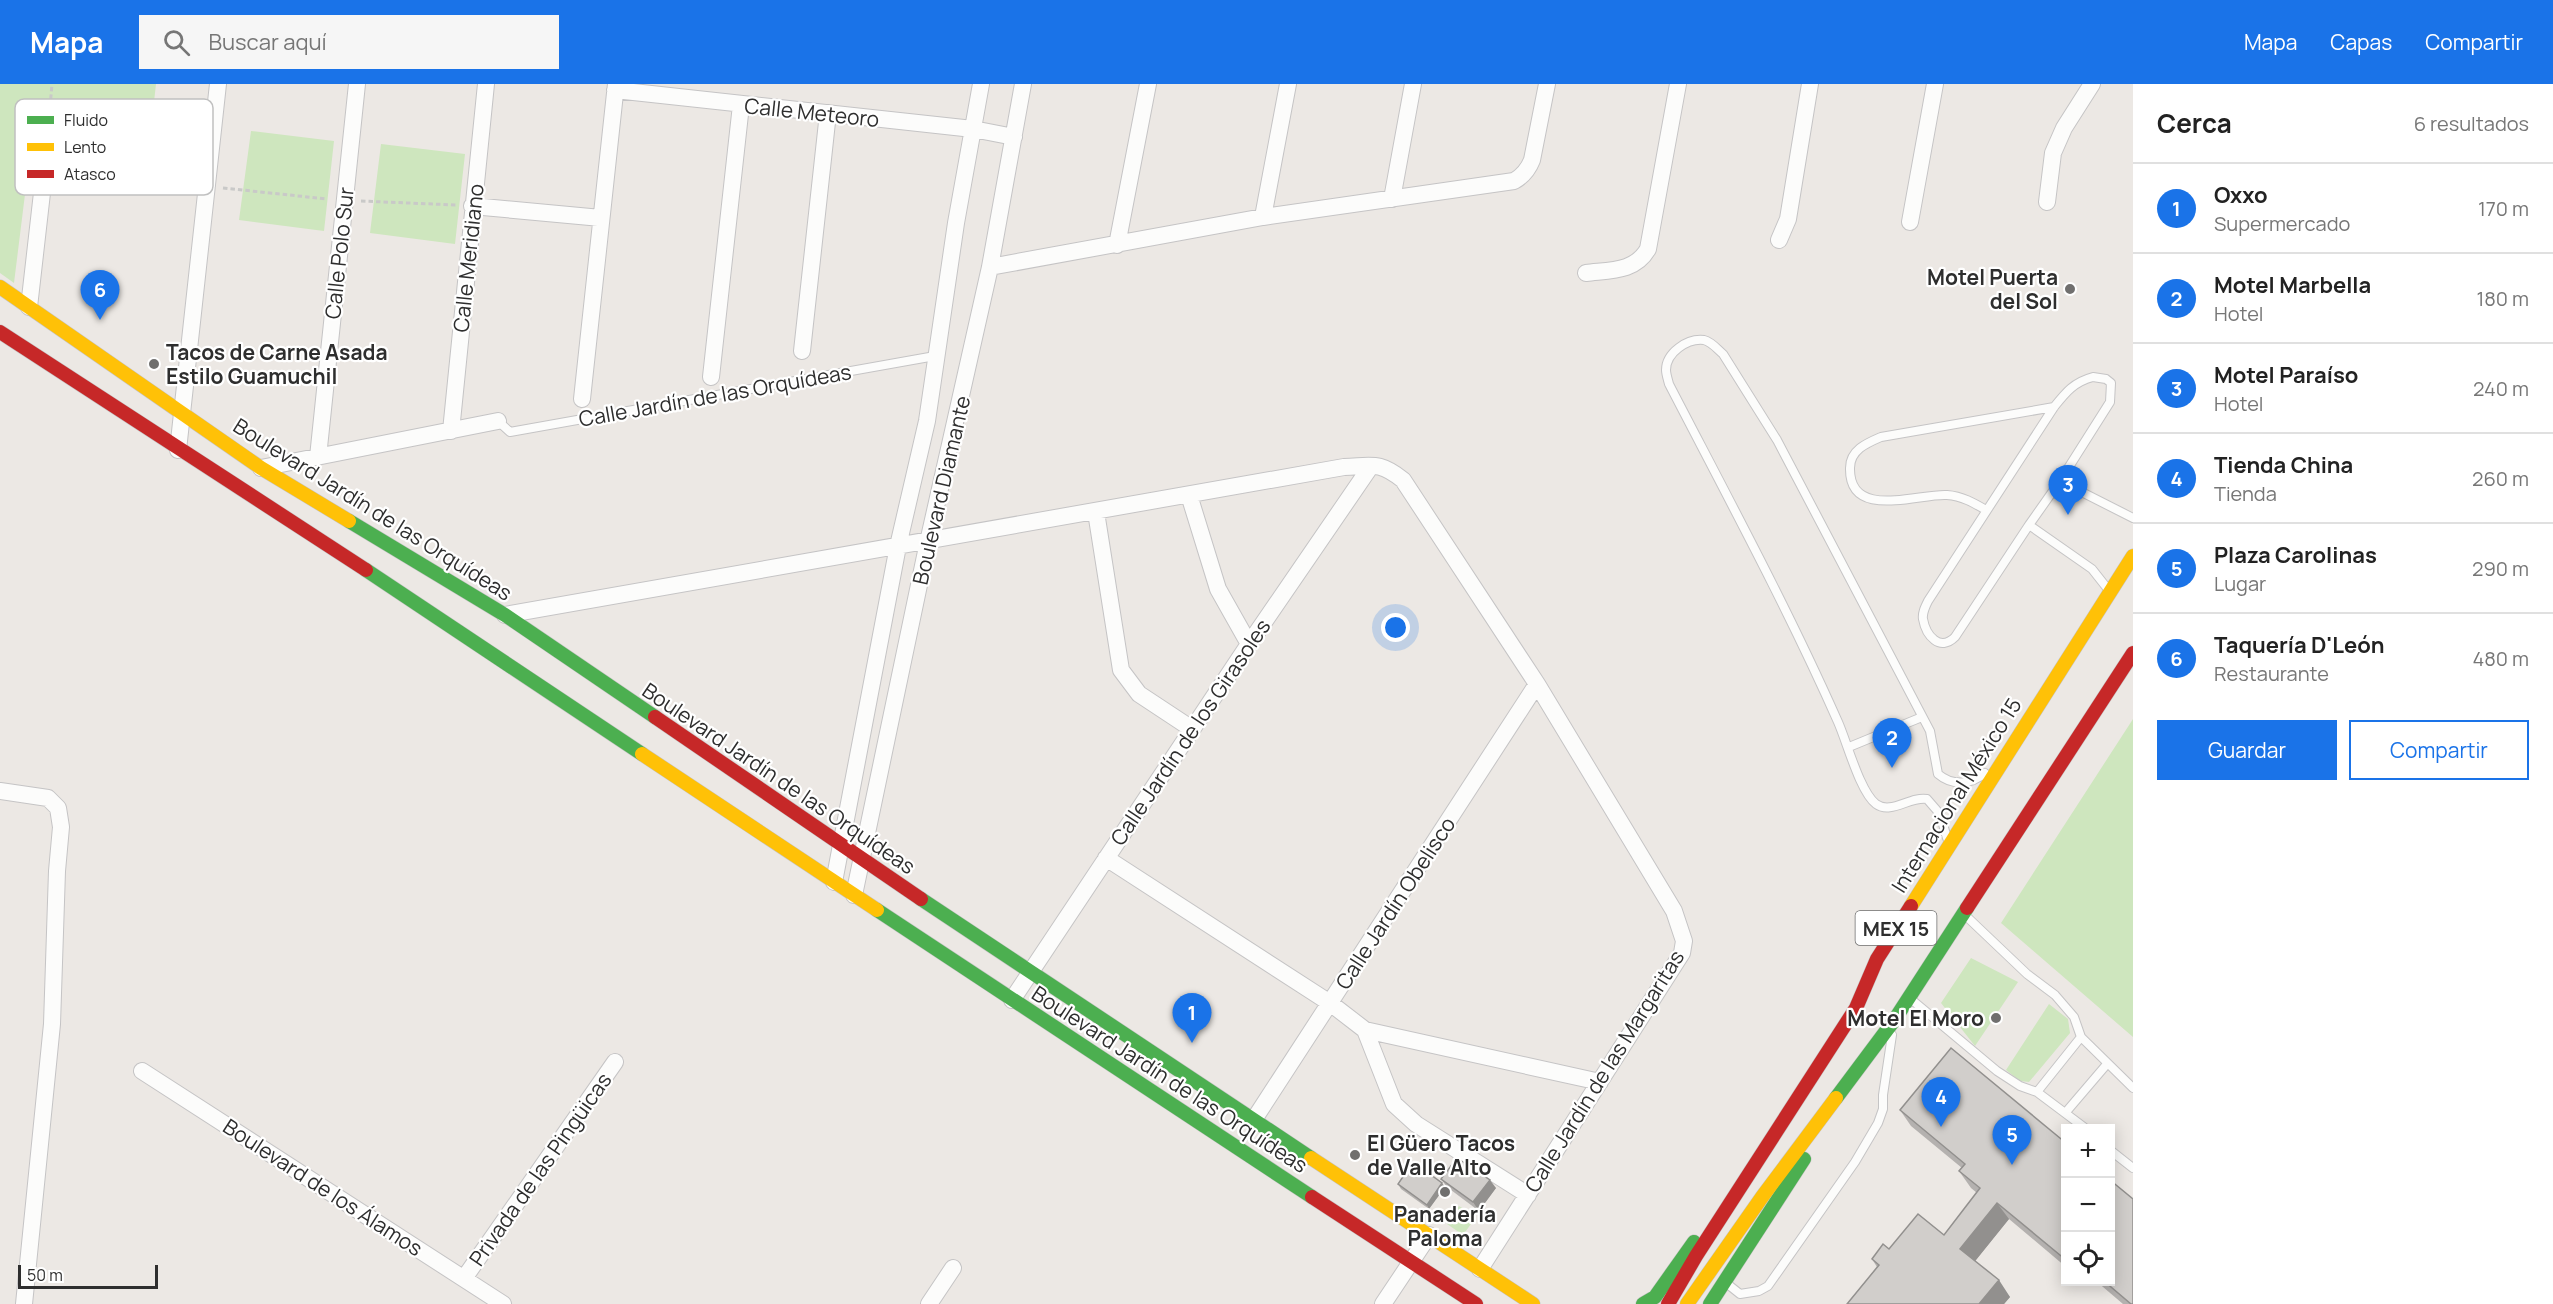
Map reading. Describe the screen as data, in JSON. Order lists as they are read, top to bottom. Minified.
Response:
{"streets":{"street":["Calle Meteoro","Calle Polo Sur","Calle Meridiano","Boulevard Diamante","Boulevard Jardín de las Orquídeas","Calle Jardín de los Girasoles","Internacional México 15","Calle Jardín Obelisco","MEX 15","Calle Jardín de las Margaritas","Privada de las Pingüicas","Boulevard de los Álamos"],"lane":["Calle Jardín de las Orquídeas"]},"crossings":[["Calle Meteoro","Boulevard Diamante"],["Calle Jardín de las Orquídeas","Boulevard Diamante"],["Boulevard Diamante","Boulevard Jardín de las Orquídeas"],["Boulevard Jardín de las Orquídeas","Calle Jardín de los Girasoles"],["Boulevard Jardín de las Orquídeas","Calle Jardín Obelisco"],["Boulevard Jardín de las Orquídeas","Calle Jardín de las Margaritas"],["Calle Jardín de los Girasoles","Calle Jardín de las Margaritas"],["Calle Jardín Obelisco","Calle Jardín de las Margaritas"],["Privada de las Pingüicas","Boulevard de los Álamos"]],"places":["Motel Puerta del Sol","Tacos de Carne Asada Estilo Guamuchil","Motel El Moro","El Güero Tacos de Valle Alto","Panadería Paloma"],"legend":["Fluido","Lento","Atasco"],"scale_bar":"50 m","page":{"header":"Mapa","search":"Buscar aquí","nav":["Mapa","Capas","Compartir"],"heading":["Cerca","6 resultados"],"list":[{"mark":"1","name":"Oxxo","note":"Supermercado","value":"170 m"},{"mark":"2","name":"Motel Marbella","note":"Hotel","value":"180 m"},{"mark":"3","name":"Motel Paraíso","note":"Hotel","value":"240 m"},{"mark":"4","name":"Tienda China","note":"Tienda","value":"260 m"},{"mark":"5","name":"Plaza Carolinas","note":"Lugar","value":"290 m"},{"mark":"6","name":"Taquería D'León","note":"Restaurante","value":"480 m"}],"pins":["6","3","2","1","4","5"],"buttons":["Guardar","Compartir"],"map_buttons":["+","−"],"scale":"50 m"}}
